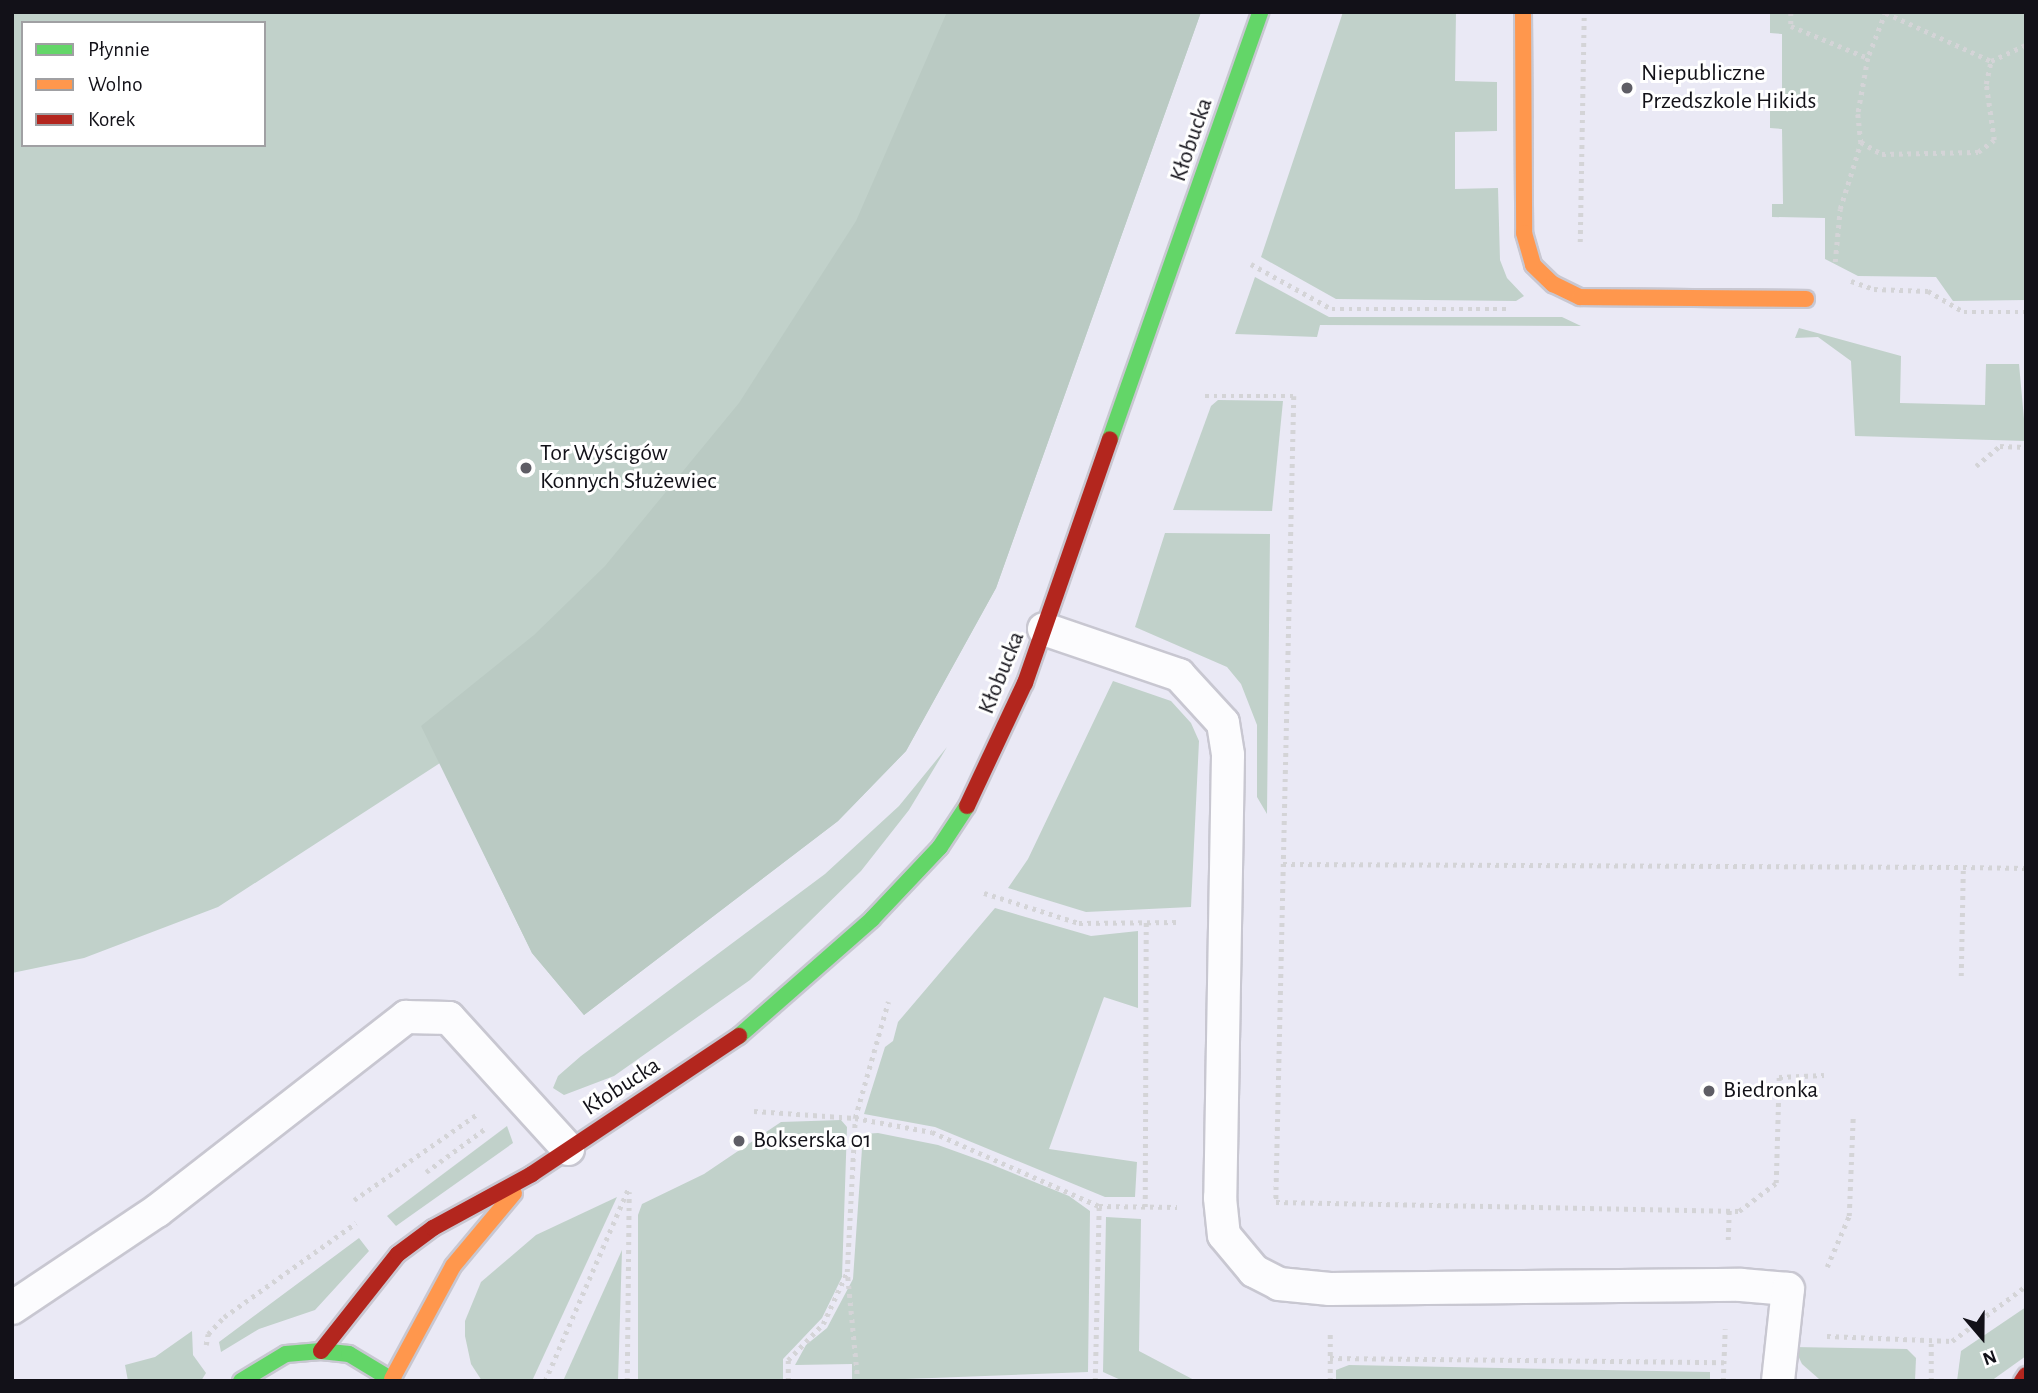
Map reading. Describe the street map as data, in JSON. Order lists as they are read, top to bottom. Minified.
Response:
{"streets":{"street":["Kłobucka"]},"places":["Niepubliczne Przedszkole Hikids","Tor Wyścigów Konnych Służewiec","Biedronka","Bokserska 01"],"legend":["Płynnie","Wolno","Korek"],"north":"bottom"}
